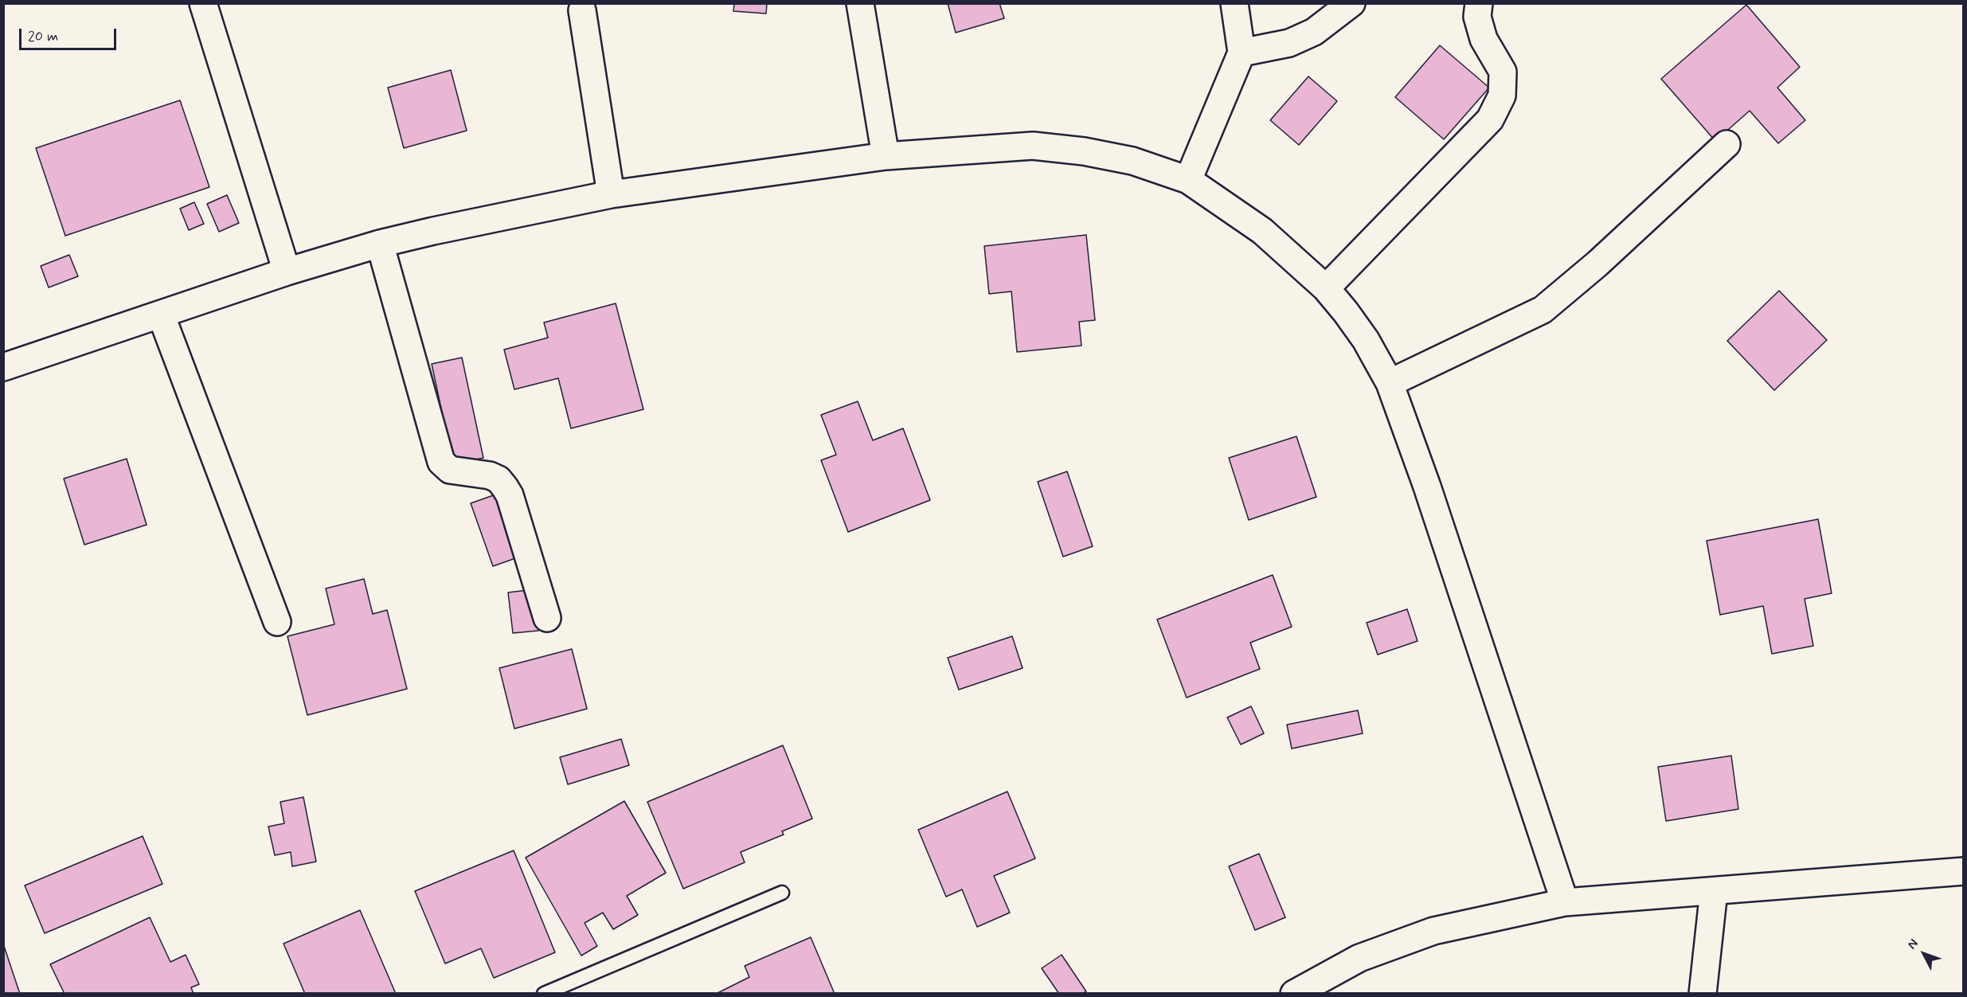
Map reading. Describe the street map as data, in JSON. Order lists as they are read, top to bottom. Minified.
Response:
{"scale_bar":"20 m","north":"top left"}
